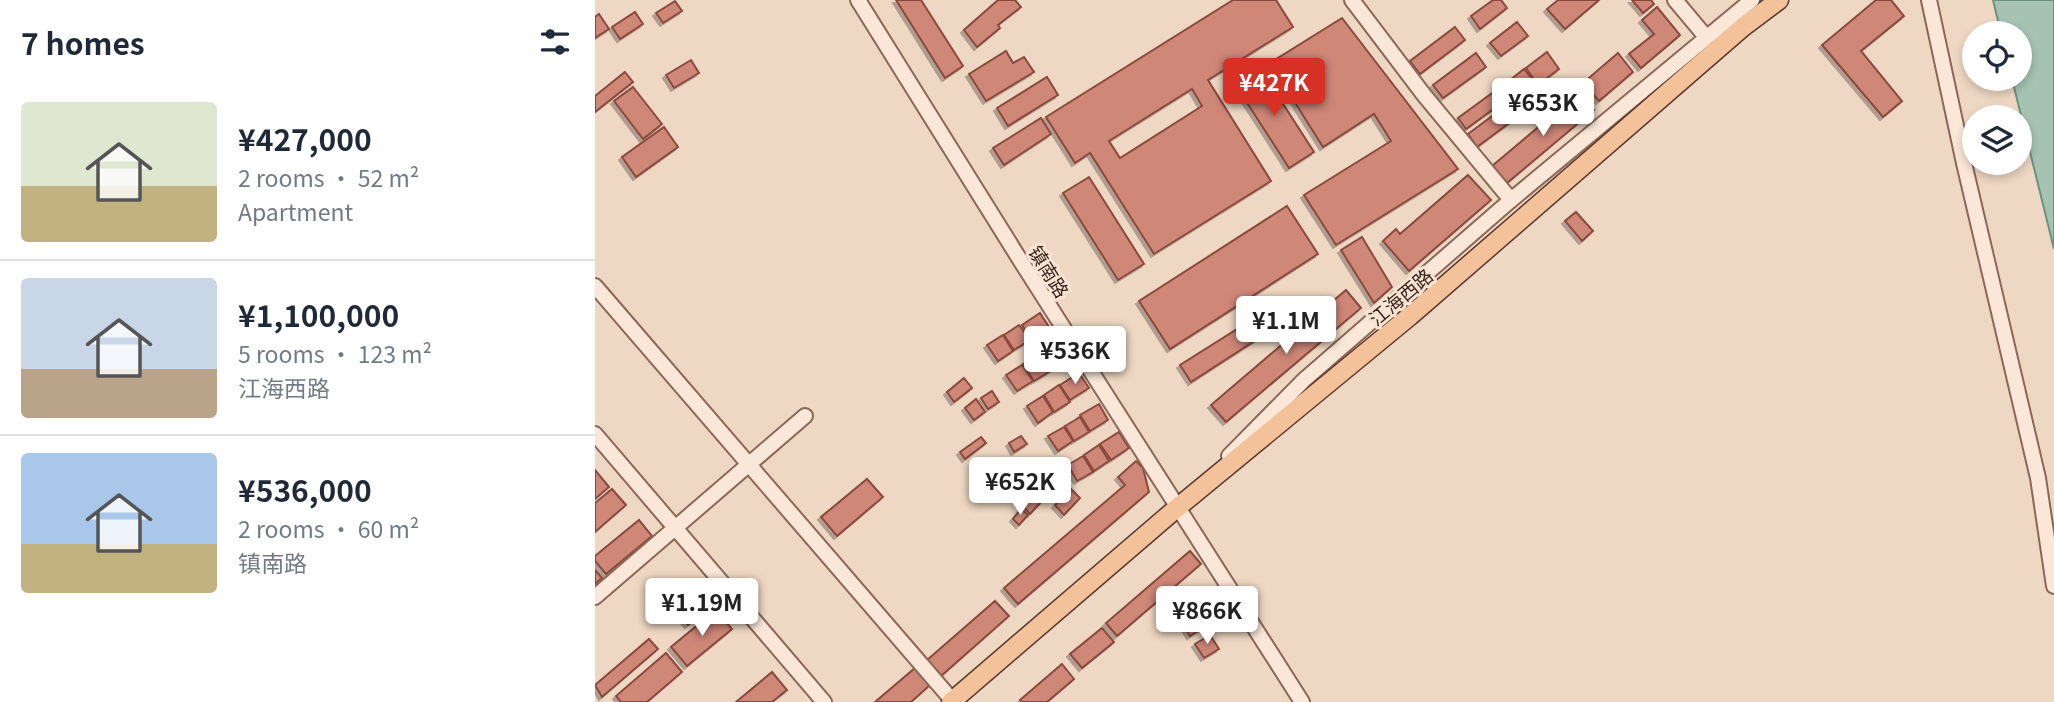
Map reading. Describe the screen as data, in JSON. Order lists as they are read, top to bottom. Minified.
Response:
{"streets":{"main road":["江海西路"],"street":["镇南路"]},"crossings":[["镇南路","江海西路"]],"page":{"heading":"7 homes","price":["¥427K","¥653K","¥1.1M","¥536K","¥652K","¥1.19M","¥866K"],"list":[{"name":"¥427,000","note":"2 rooms · 52 m² · Apartment"},{"name":"¥1,100,000","note":"5 rooms · 123 m² · 江海西路"},{"name":"¥536,000","note":"2 rooms · 60 m² · 镇南路"}]}}
